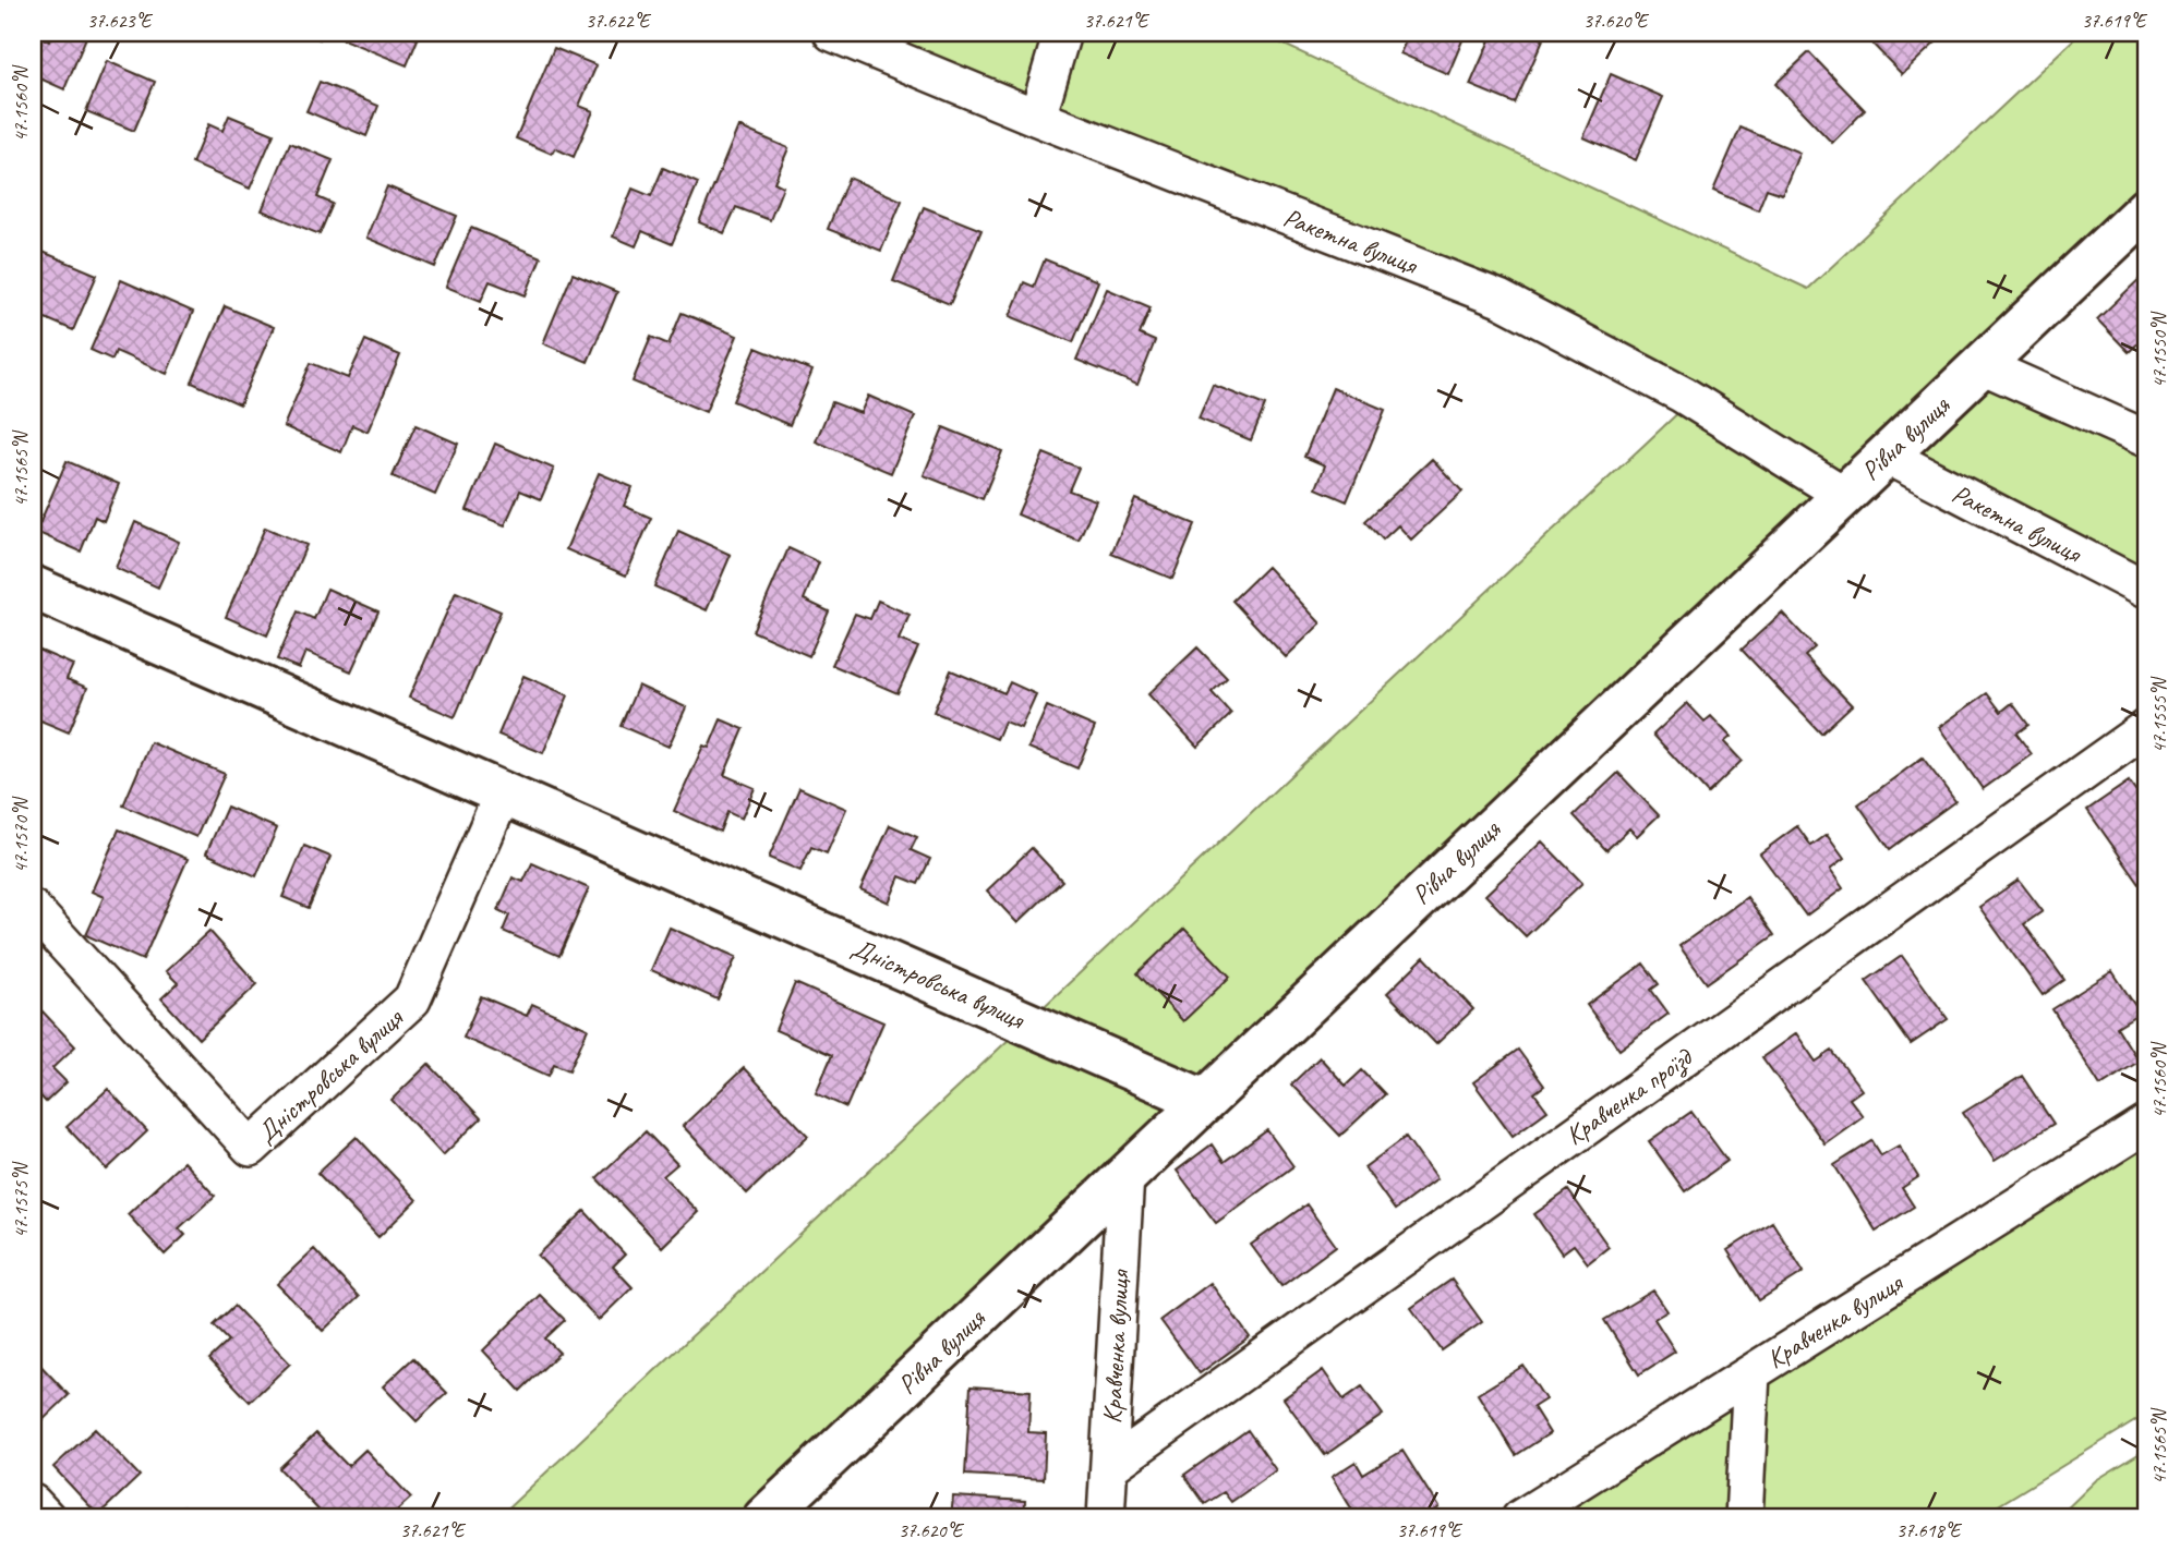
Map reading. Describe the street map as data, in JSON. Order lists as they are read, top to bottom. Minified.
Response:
{"streets":{"street":["Ракетна вулиця","Рівна вулиця","Дністровська вулиця","Кравченка проїзд","Кравченка вулиця"]},"crossings":[["Ракетна вулиця","Рівна вулиця"],["Рівна вулиця","Дністровська вулиця"],["Рівна вулиця","Кравченка вулиця"],["Кравченка проїзд","Кравченка вулиця"]],"coordinates":["37.623°E","37.622°E","37.621°E","37.620°E","37.619°E","47.1560°N","47.1550°N","47.1565°N","47.1555°N","47.1570°N","47.1575°N","37.618°E"]}
